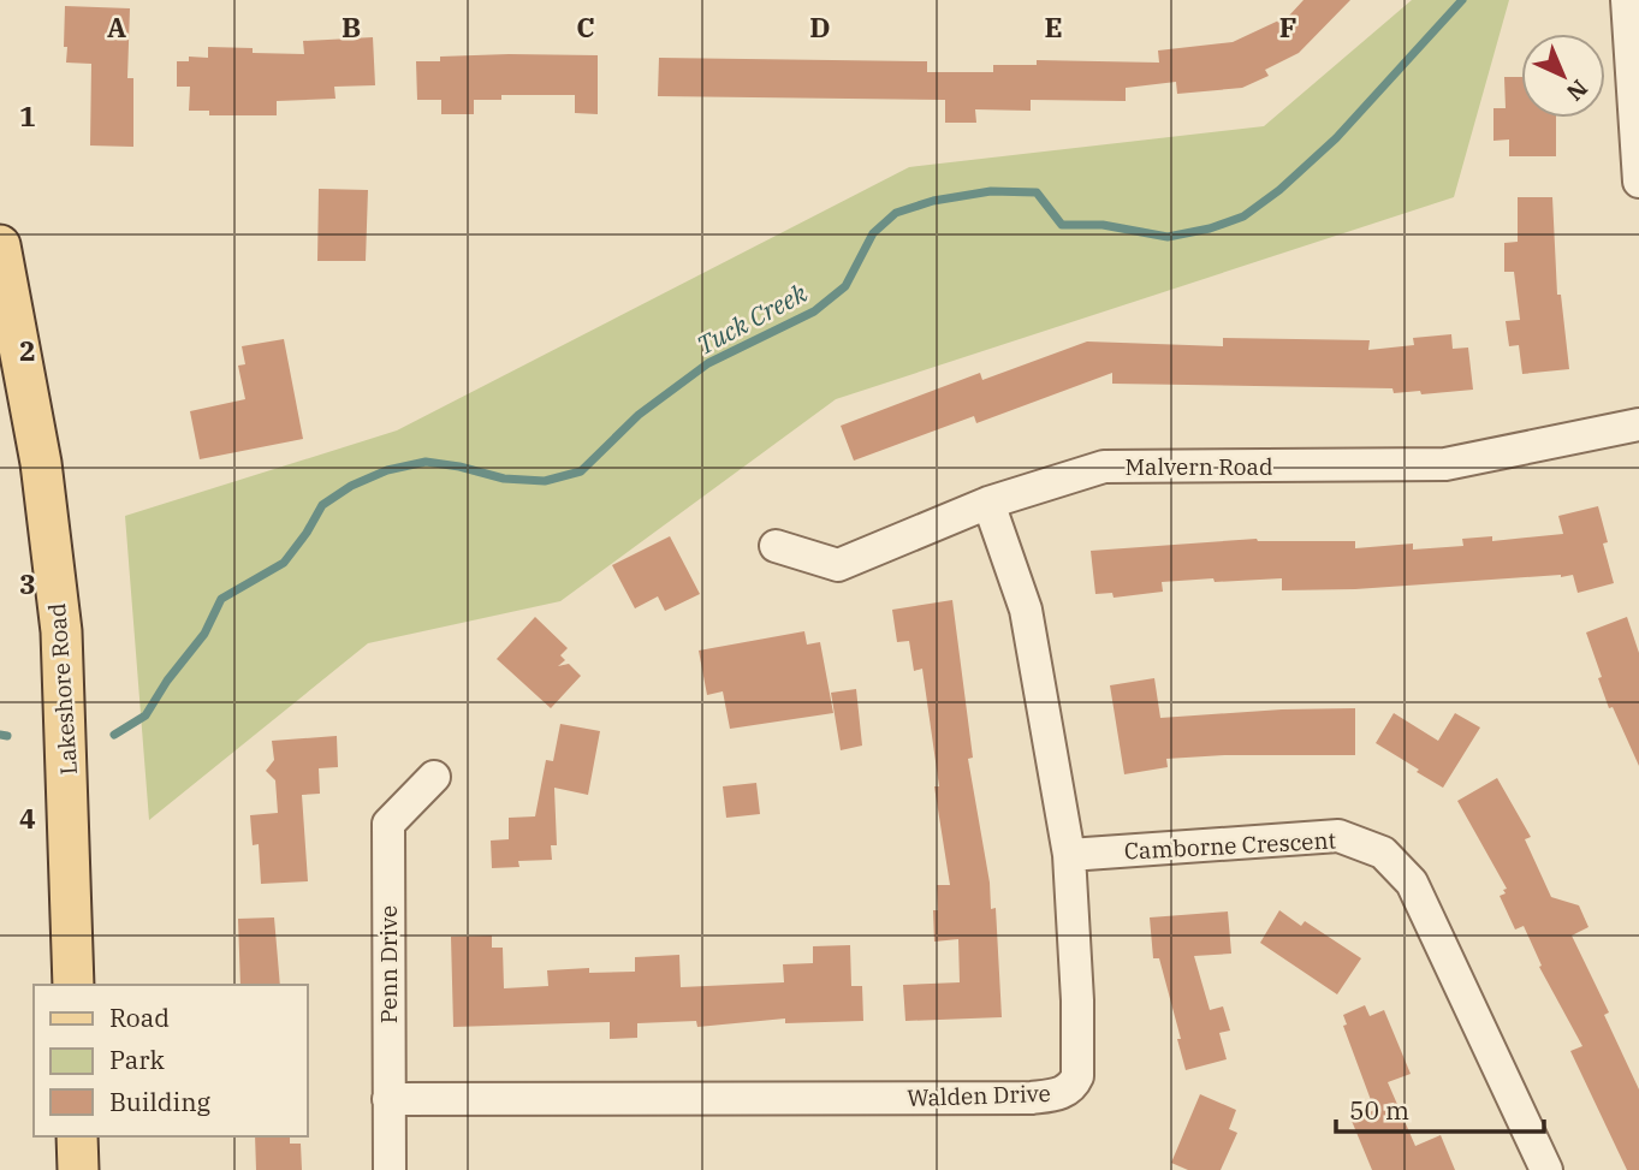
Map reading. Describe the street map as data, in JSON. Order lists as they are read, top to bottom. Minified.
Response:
{"streets":{"main road":["Lakeshore Road"],"street":["Malvern Road","Camborne Crescent","Penn Drive","Walden Drive"]},"crossings":[["Malvern Road","Walden Drive"],["Camborne Crescent","Walden Drive"],["Penn Drive","Walden Drive"]],"water":["Tuck Creek"],"legend":["Road","Park","Building"],"scale_bar":"50 m","north":"bottom right","grid":{"columns":["A","B","C","D","E","F"],"rows":["1","2","3","4"]}}
